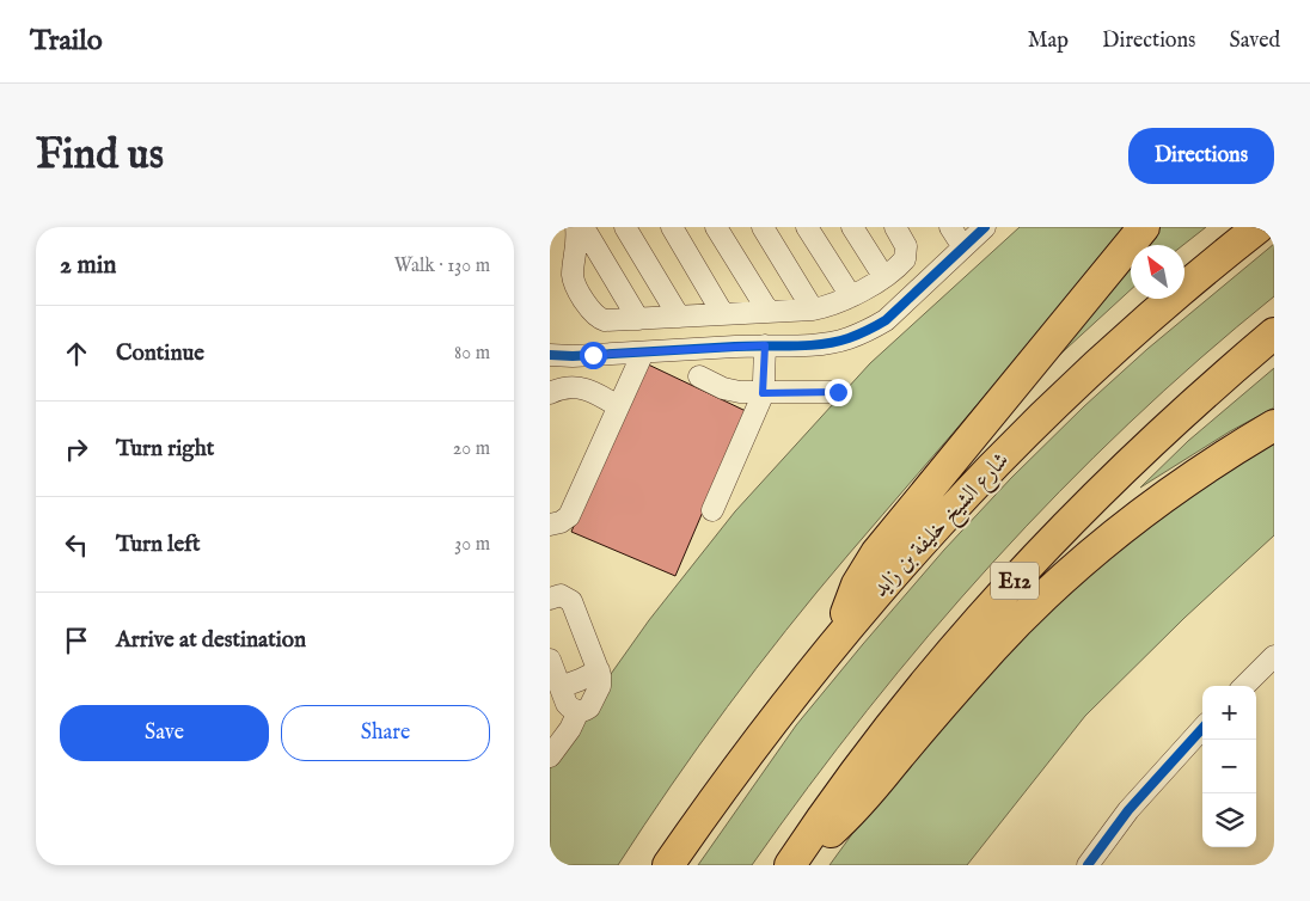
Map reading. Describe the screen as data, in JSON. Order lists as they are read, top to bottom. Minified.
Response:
{"streets":{"highway":["شارع الشيخ خليفة بن زايد","E12"]},"north":"top left","page":{"header":"Trailo","nav":["Map","Directions","Saved"],"buttons":["Directions",["Save","Share"]],"title":"Find us","heading":["2 min","Walk · 130 m"],"list":[["Continue","80 m"],["Turn right","20 m"],["Turn left","30 m"],"Arrive at destination"],"map_buttons":["+","−"]}}
